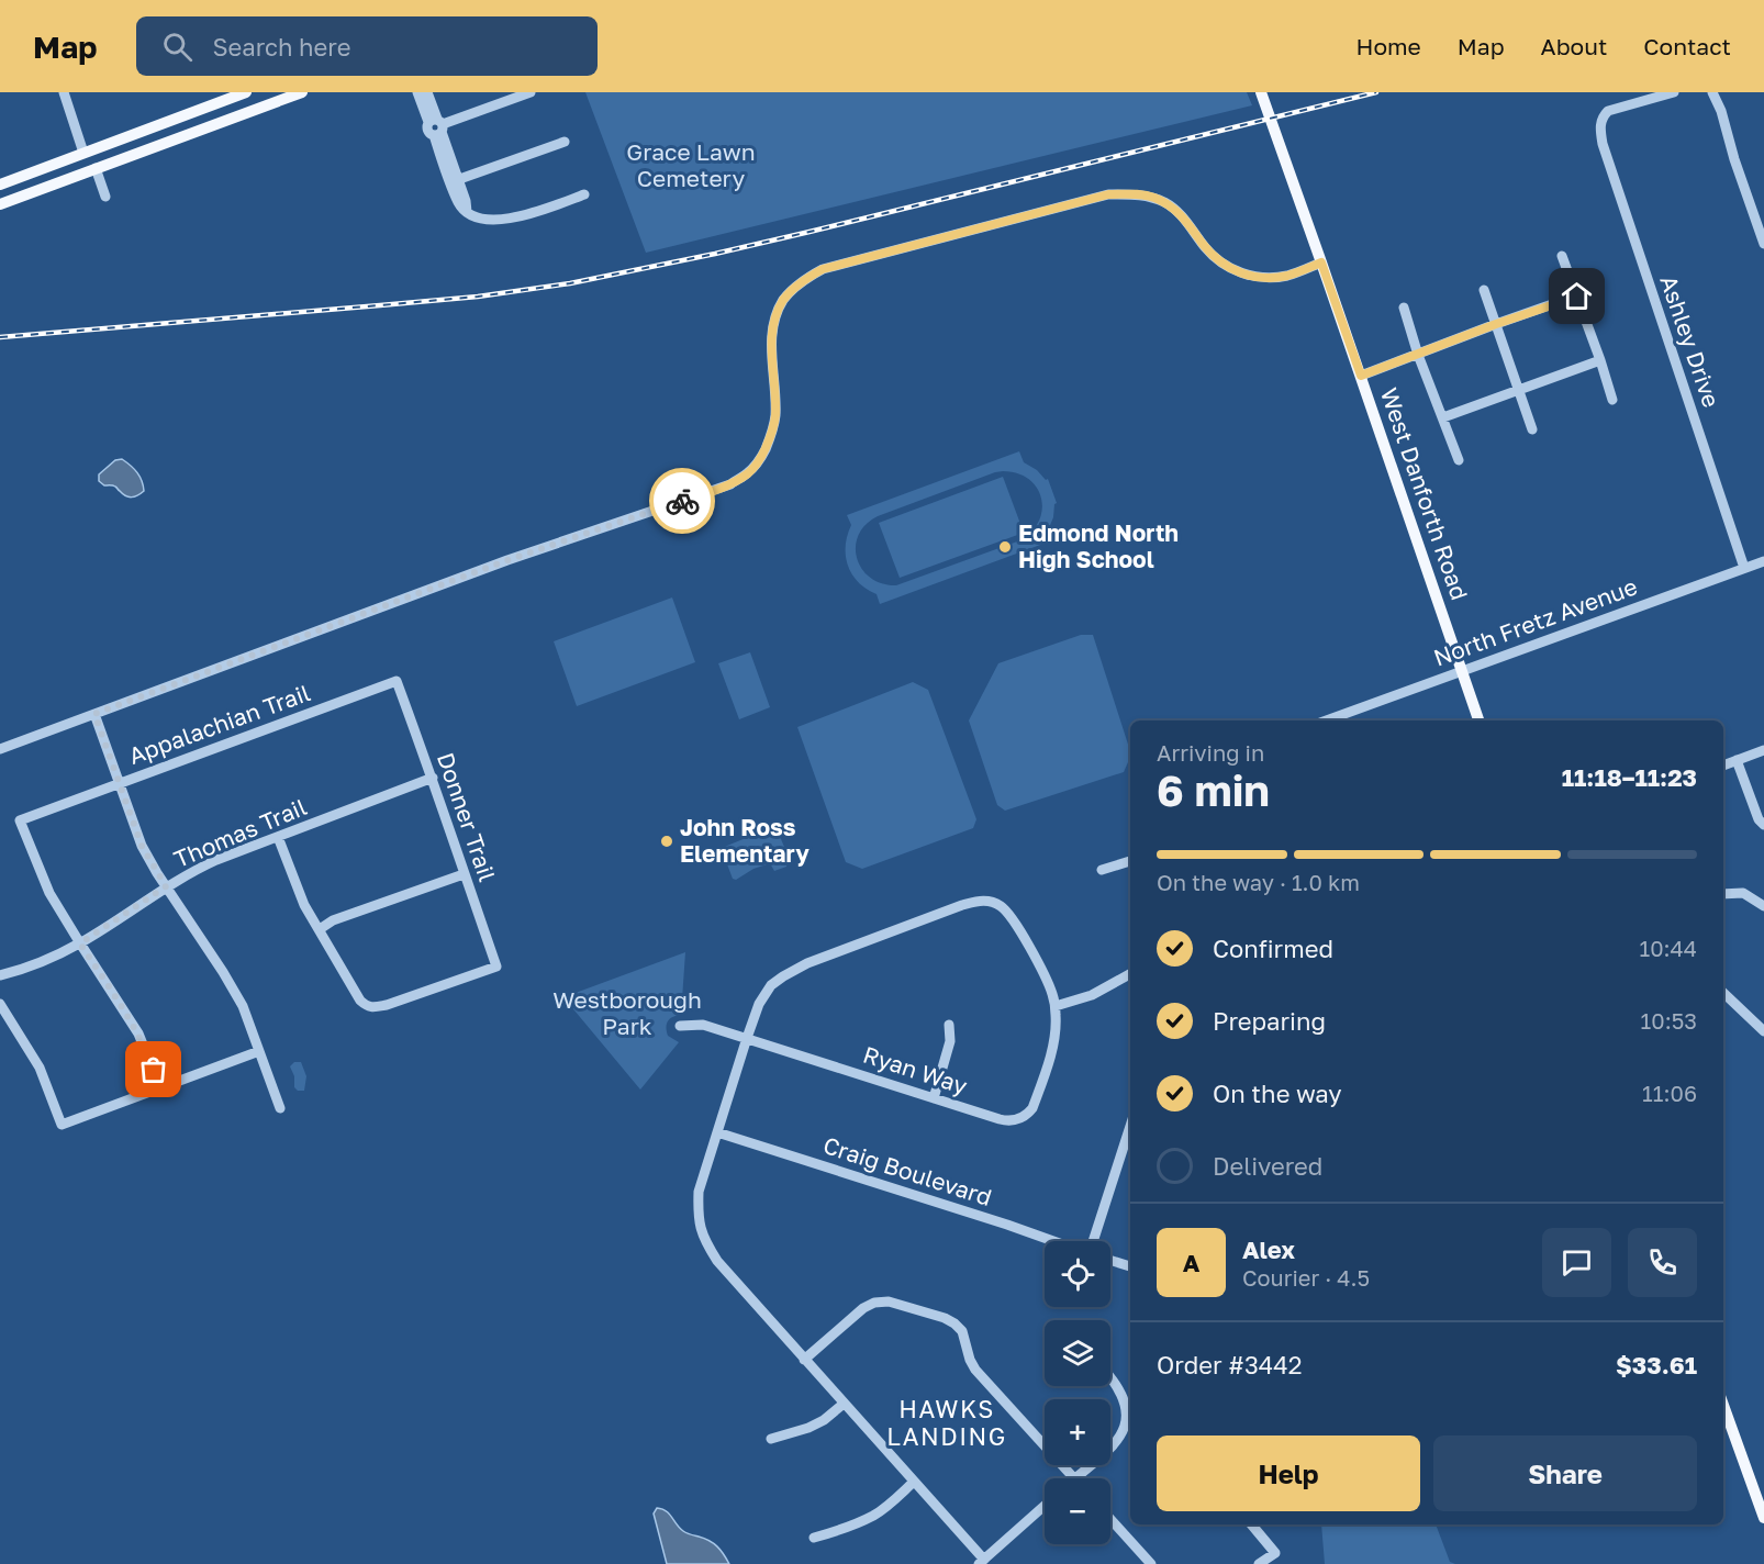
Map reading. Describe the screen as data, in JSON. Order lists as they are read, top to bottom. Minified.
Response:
{"streets":{"main road":["West Danforth Road"],"street":["Ashley Drive","North Fretz Avenue","Appalachian Trail","Donner Trail","Thomas Trail","Ryan Way","Craig Boulevard"]},"crossings":[["Ashley Drive","North Fretz Avenue"],["West Danforth Road","North Fretz Avenue"],["Appalachian Trail","Donner Trail"],["Appalachian Trail","Thomas Trail"],["Donner Trail","Thomas Trail"]],"districts":["HAWKS LANDING"],"parks":["Grace Lawn Cemetery","Westborough Park"],"places":["Edmond North High School","John Ross Elementary"],"page":{"header":"Map","search":"Search here","nav":["Home","Map","About","Contact"],"heading":["6 min","Arriving in","11:18–11:23"],"panel":["Alex","Courier · 4.5","Order #3442","$33.61"],"bar":"On the way · 1.0 km","list":[["Confirmed","10:44"],["Preparing","10:53"],["On the way","11:06"],"Delivered"],"round":"A","map_buttons":["+","−"],"buttons":["Help","Share"]}}
